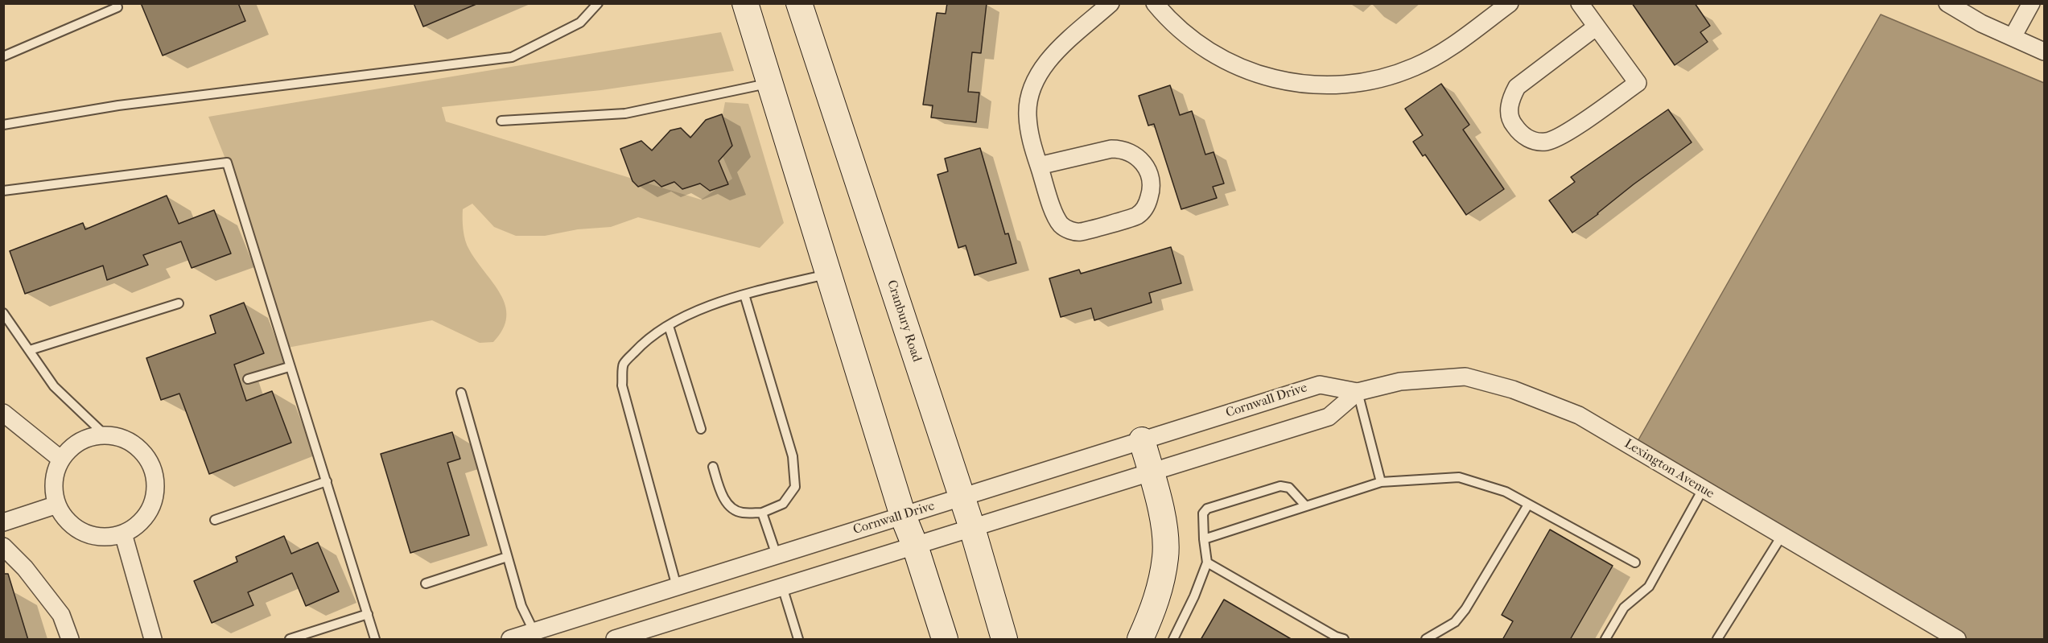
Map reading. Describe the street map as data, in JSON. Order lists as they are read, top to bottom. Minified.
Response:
{"streets":{"main road":["Cranbury Road"],"street":["Cornwall Drive","Lexington Avenue"]},"crossings":[["Cranbury Road","Cornwall Drive"],["Cornwall Drive","Lexington Avenue"]]}
